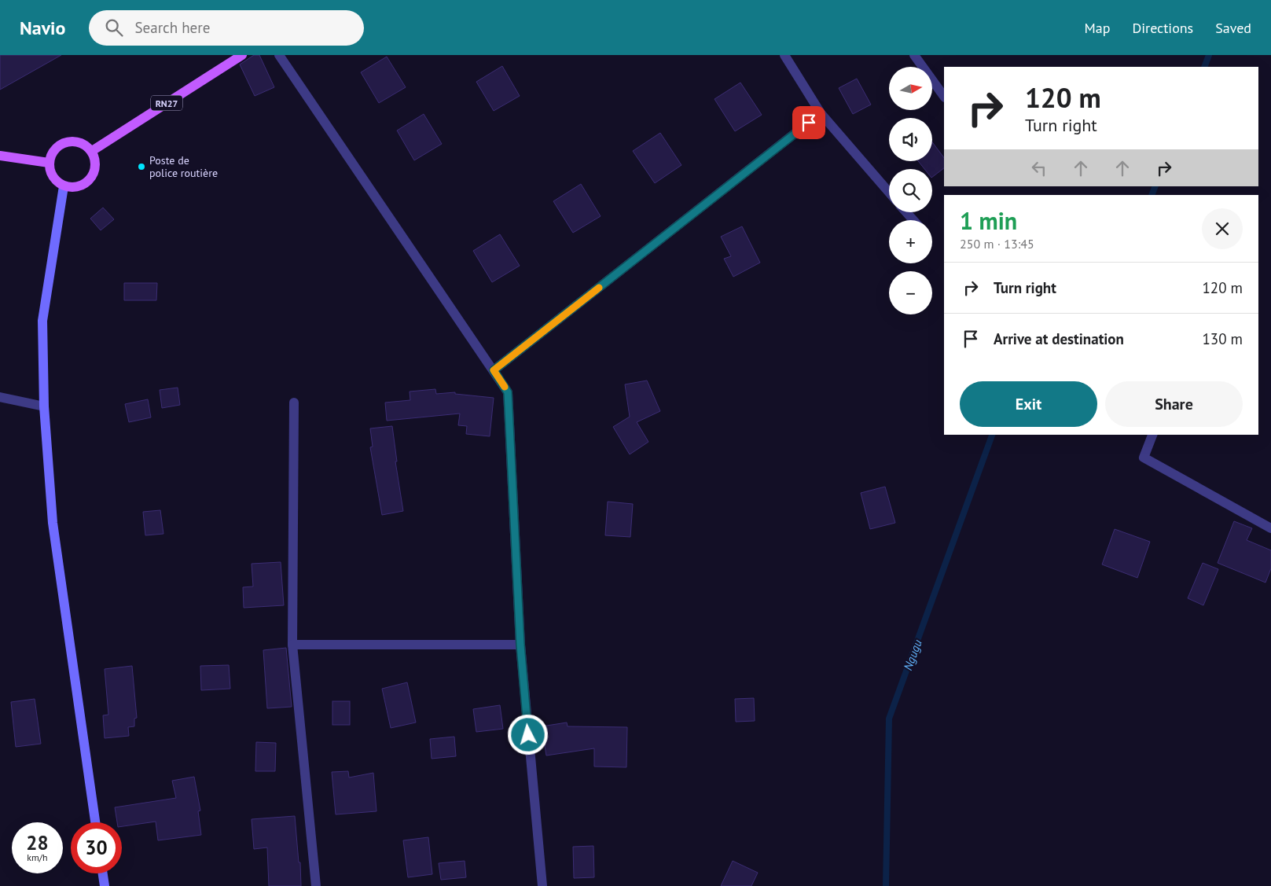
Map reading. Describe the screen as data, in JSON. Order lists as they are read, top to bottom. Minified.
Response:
{"streets":{"main road":["RN27"]},"water":["Ngugu"],"places":["Poste de police routière"],"north":"right","page":{"header":"Navio","search":"Search here","nav":["Map","Directions","Saved"],"map_buttons":["+","−"],"turn":["120 m","Turn right"],"heading":["1 min","250 m · 13:45"],"list":[{"name":"Turn right","value":"120 m"},{"name":"Arrive at destination","value":"130 m"}],"buttons":["Exit","Share"],"speed":"28 km/h","limit":"30"}}
